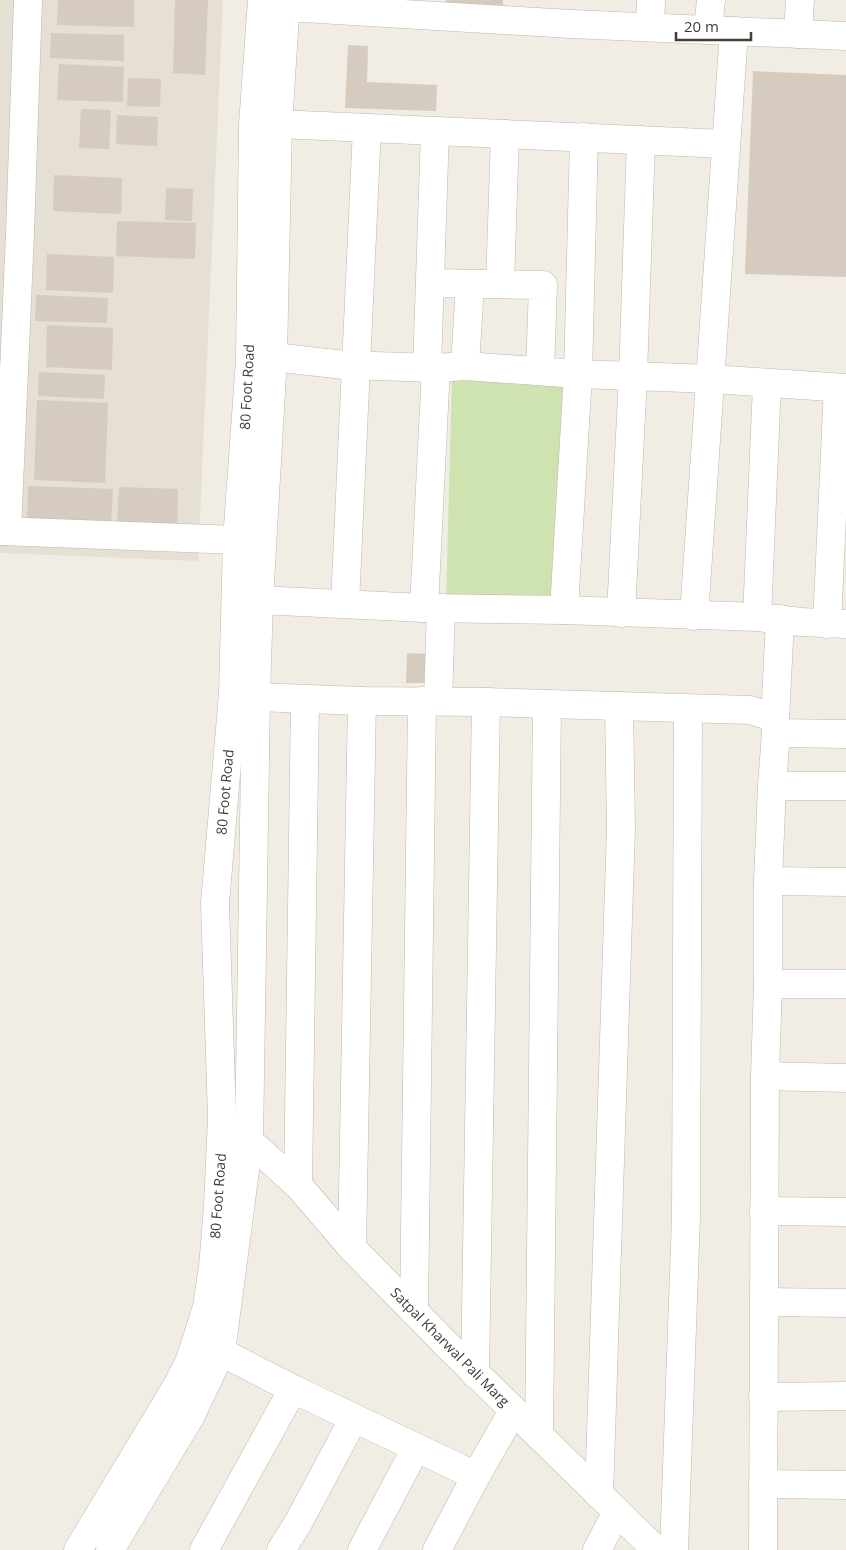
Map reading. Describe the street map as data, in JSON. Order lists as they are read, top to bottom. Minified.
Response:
{"streets":{"street":["80 Foot Road","Satpal Kharwal Pali Marg"]},"crossings":[["80 Foot Road","Satpal Kharwal Pali Marg"]],"scale_bar":"20 m"}
